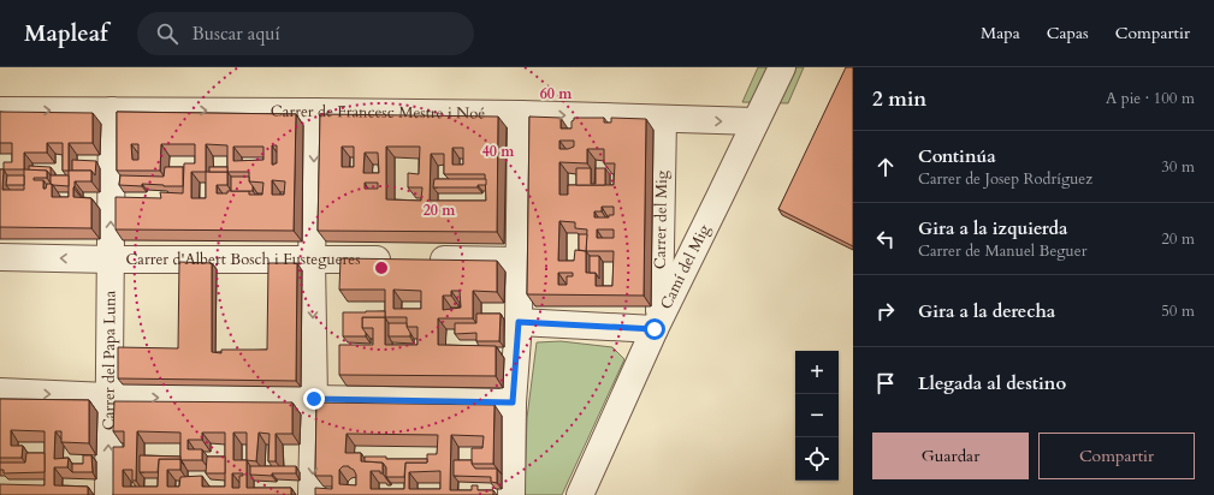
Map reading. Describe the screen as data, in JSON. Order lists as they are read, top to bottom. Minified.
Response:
{"streets":{"street":["Carrer de Francesc Mestre i Noé","Carrer del Mig","Carrer d'Albert Bosch i Fustegueres","Camí del Mig","Carrer del Papa Luna"]},"crossings":[["Carrer de Francesc Mestre i Noé","Carrer del Mig"],["Carrer de Francesc Mestre i Noé","Camí del Mig"],["Carrer de Francesc Mestre i Noé","Carrer del Papa Luna"],["Carrer del Mig","Camí del Mig"],["Carrer d'Albert Bosch i Fustegueres","Carrer del Papa Luna"]],"one_way":["Carrer de Francesc Mestre i Noé"],"page":{"header":"Mapleaf","search":"Buscar aquí","nav":["Mapa","Capas","Compartir"],"heading":["2 min","A pie · 100 m"],"list":[["Continúa","Carrer de Josep Rodríguez","30 m"],["Gira a la izquierda","Carrer de Manuel Beguer","20 m"],["Gira a la derecha","50 m"],"Llegada al destino"],"map_buttons":["+","−"],"buttons":["Guardar","Compartir"]},"rings":["60 m","40 m","20 m"]}
